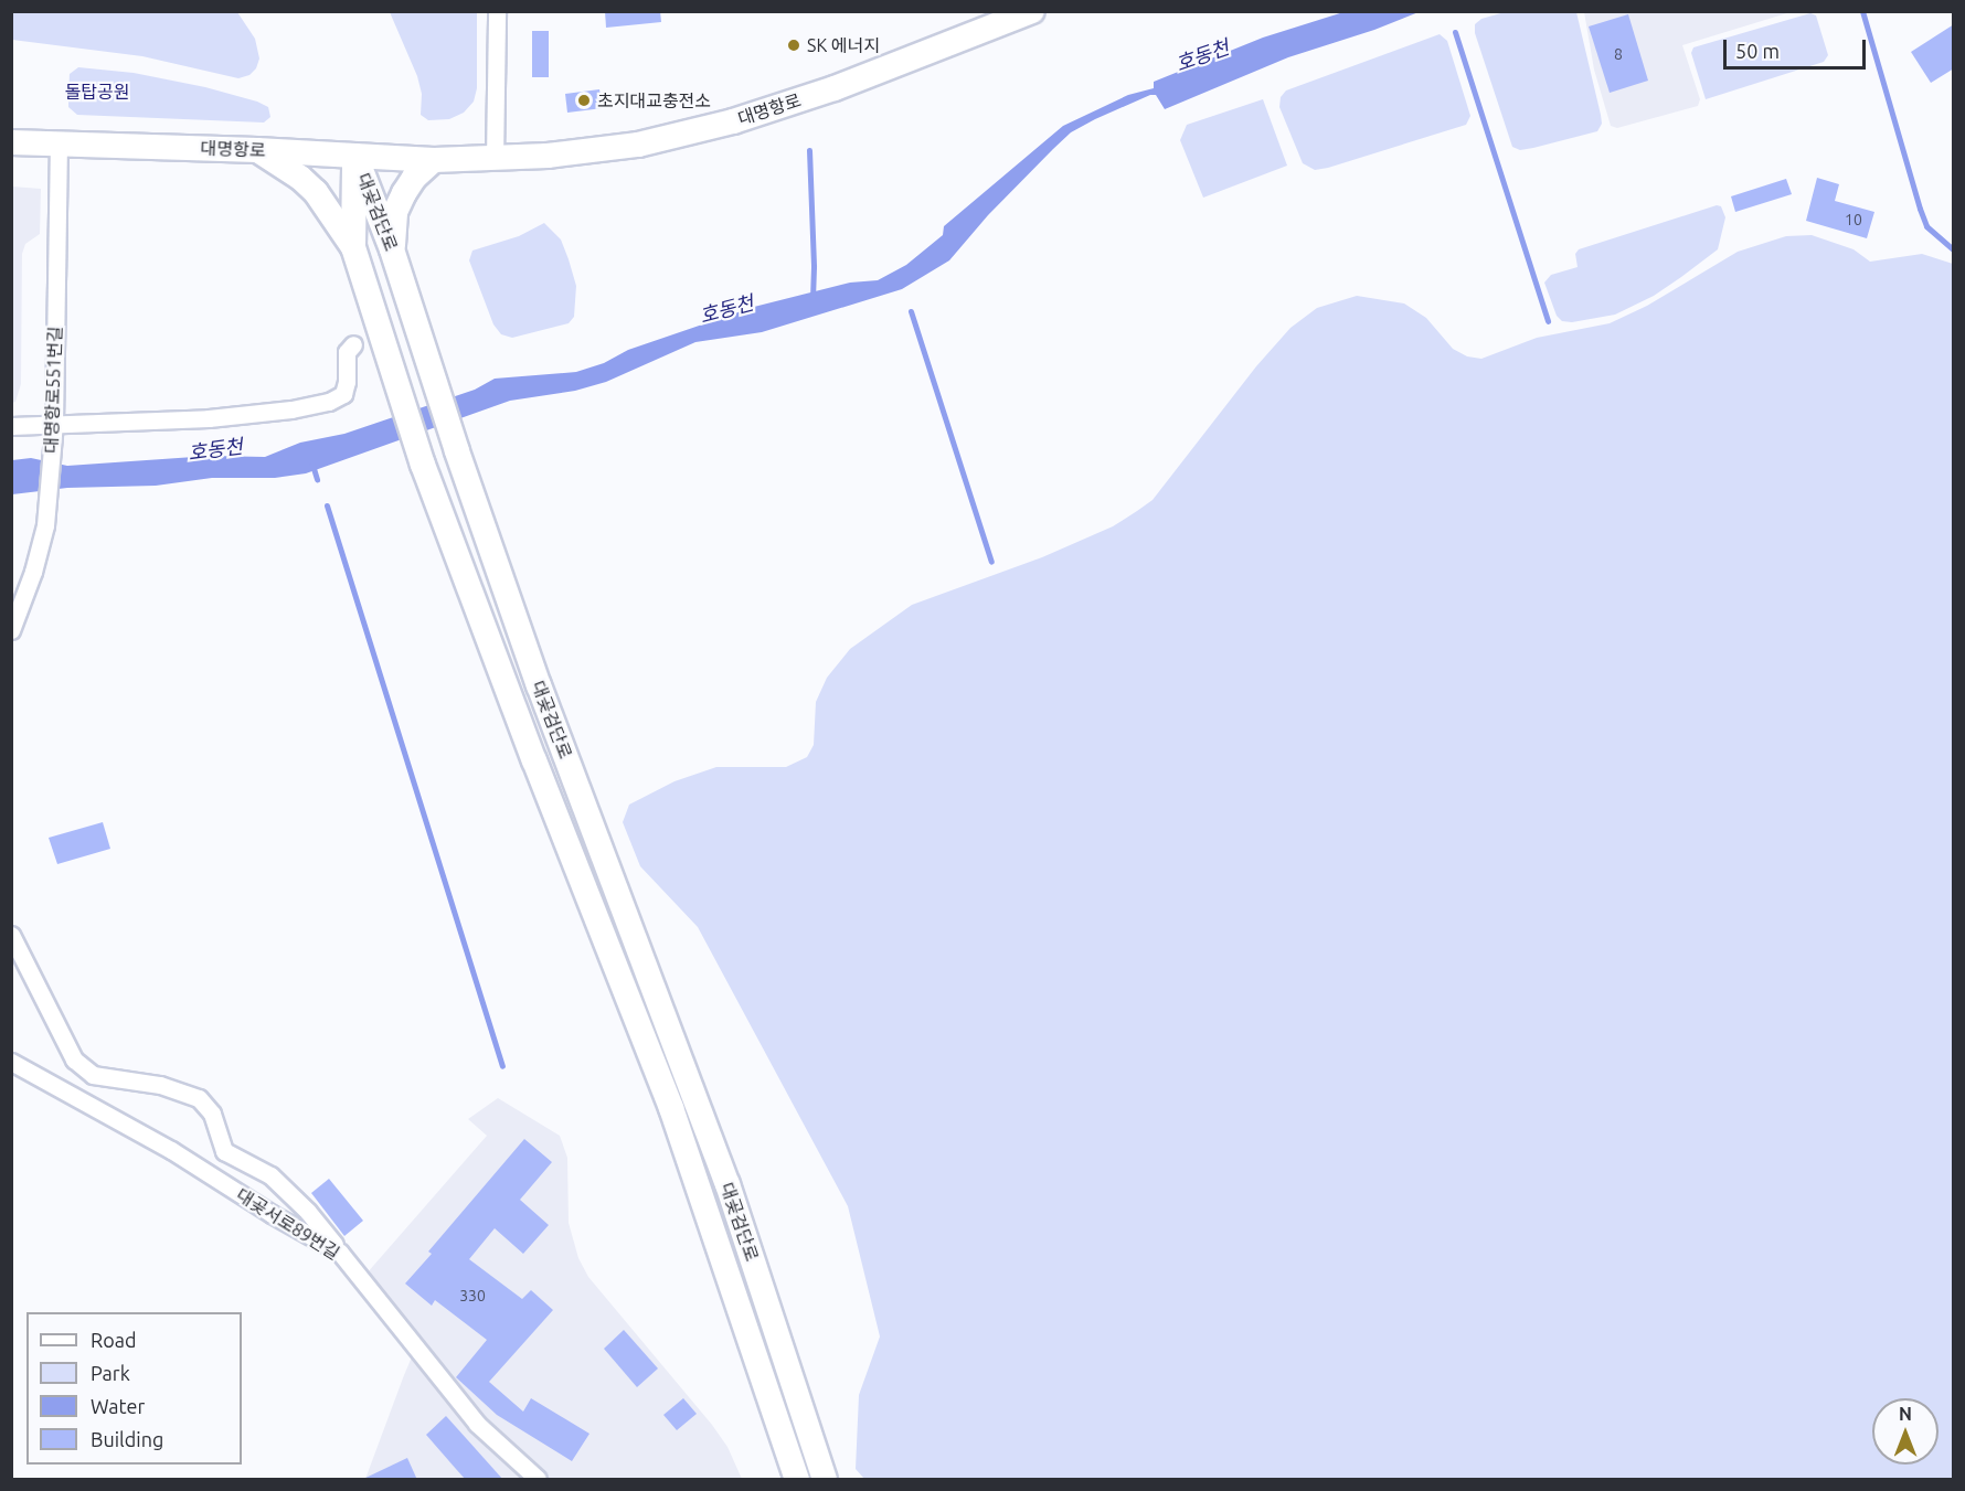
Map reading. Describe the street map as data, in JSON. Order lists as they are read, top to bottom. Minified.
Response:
{"streets":{"main road":["대명항로","대곶검단로"],"street":["대명항로551번길","대곶서로89번길"]},"crossings":[["대명항로","대곶검단로"],["대명항로","대명항로551번길"]],"water":["호동천"],"parks":["돌탑공원"],"places":["SK 에너지","초지대교충전소"],"house_numbers":["8","10","330"],"legend":["Road","Park","Water","Building"],"scale_bar":"50 m","north":"top"}
